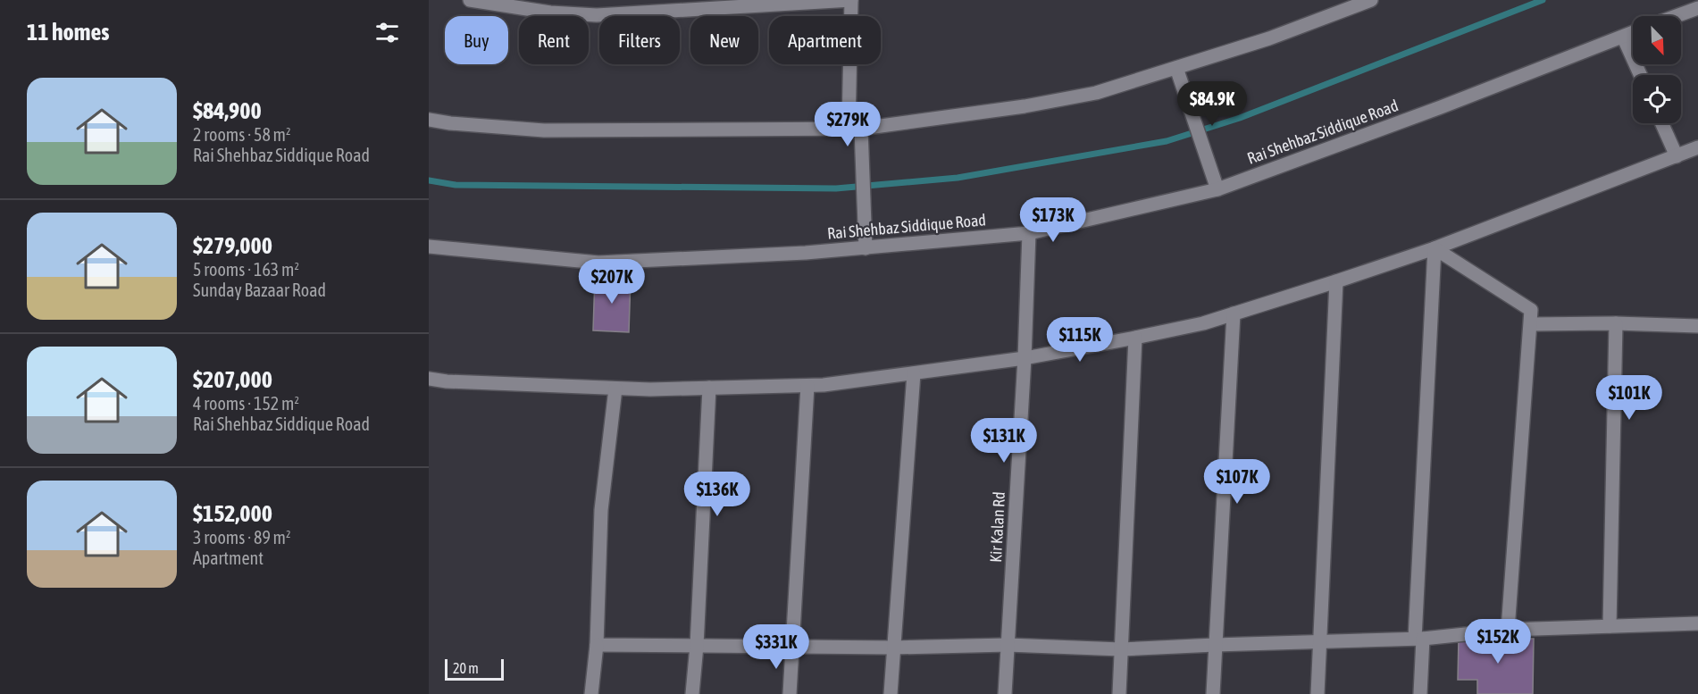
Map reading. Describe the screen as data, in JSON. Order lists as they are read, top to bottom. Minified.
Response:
{"streets":{"street":["Rai Shehbaz Siddique Road","Kir Kalan Rd"]},"crossings":[["Rai Shehbaz Siddique Road","Kir Kalan Rd"]],"scale_bar":"20 m","north":"bottom right","page":{"heading":"11 homes","chip":["Buy","Rent","Filters","New","Apartment"],"list":[{"name":"$84,900","note":"2 rooms · 58 m² · Rai Shehbaz Siddique Road"},{"name":"$279,000","note":"5 rooms · 163 m² · Sunday Bazaar Road"},{"name":"$207,000","note":"4 rooms · 152 m² · Rai Shehbaz Siddique Road"},{"name":"$152,000","note":"3 rooms · 89 m² · Apartment"}],"price":["$84.9K","$279K","$173K","$207K","$115K","$101K","$131K","$107K","$136K","$152K","$331K"],"scale":"20 m"}}
